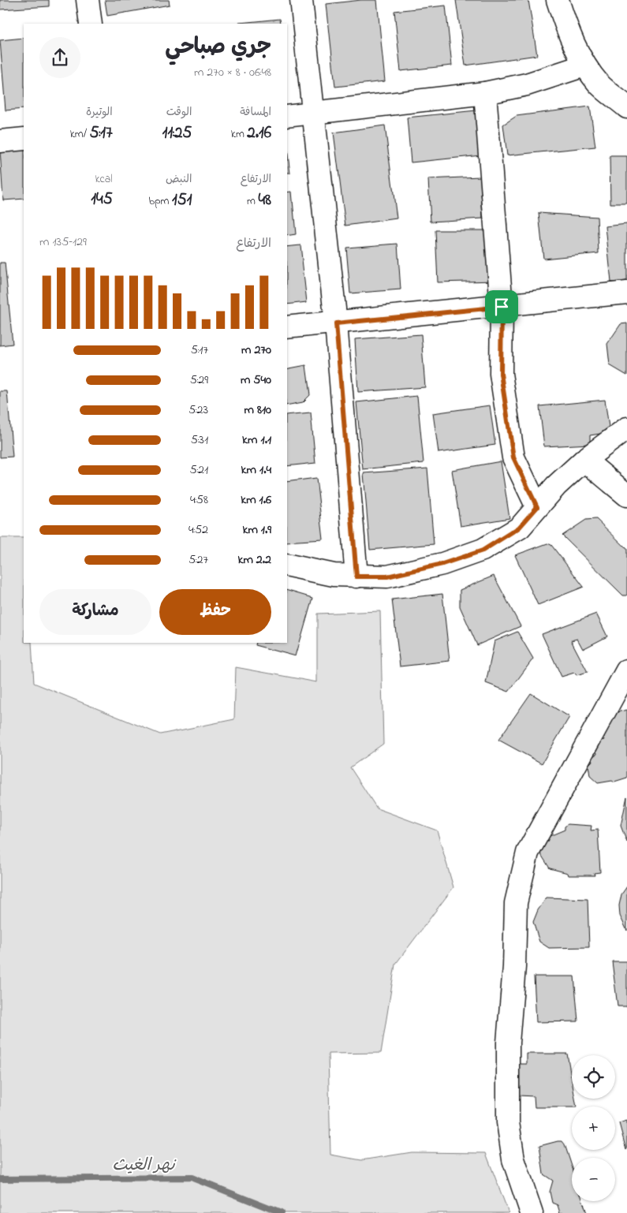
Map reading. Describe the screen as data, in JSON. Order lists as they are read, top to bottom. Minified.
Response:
{"water":["نهر الغيث"],"page":{"heading":["جري صباحي","06:48 · 8 × 270 m"],"stats":[["المسافة","2.16 km"],["الوقت","11:25"],["الوتيرة","5:17 /km"],["الارتفاع","48 m"],["النبض","151 bpm"],["kcal","145"]],"chart":["الارتفاع","129–135 m"],"list":[{"name":"270 m","note":"5:17"},{"name":"540 m","note":"5:29"},{"name":"810 m","note":"5:23"},{"name":"1.1 km","note":"5:31"},{"name":"1.4 km","note":"5:21"},{"name":"1.6 km","note":"4:58"},{"name":"1.9 km","note":"4:52"},{"name":"2.2 km","note":"5:27"}],"buttons":["حفظ","مشاركة"],"map_buttons":["+","−"]}}
